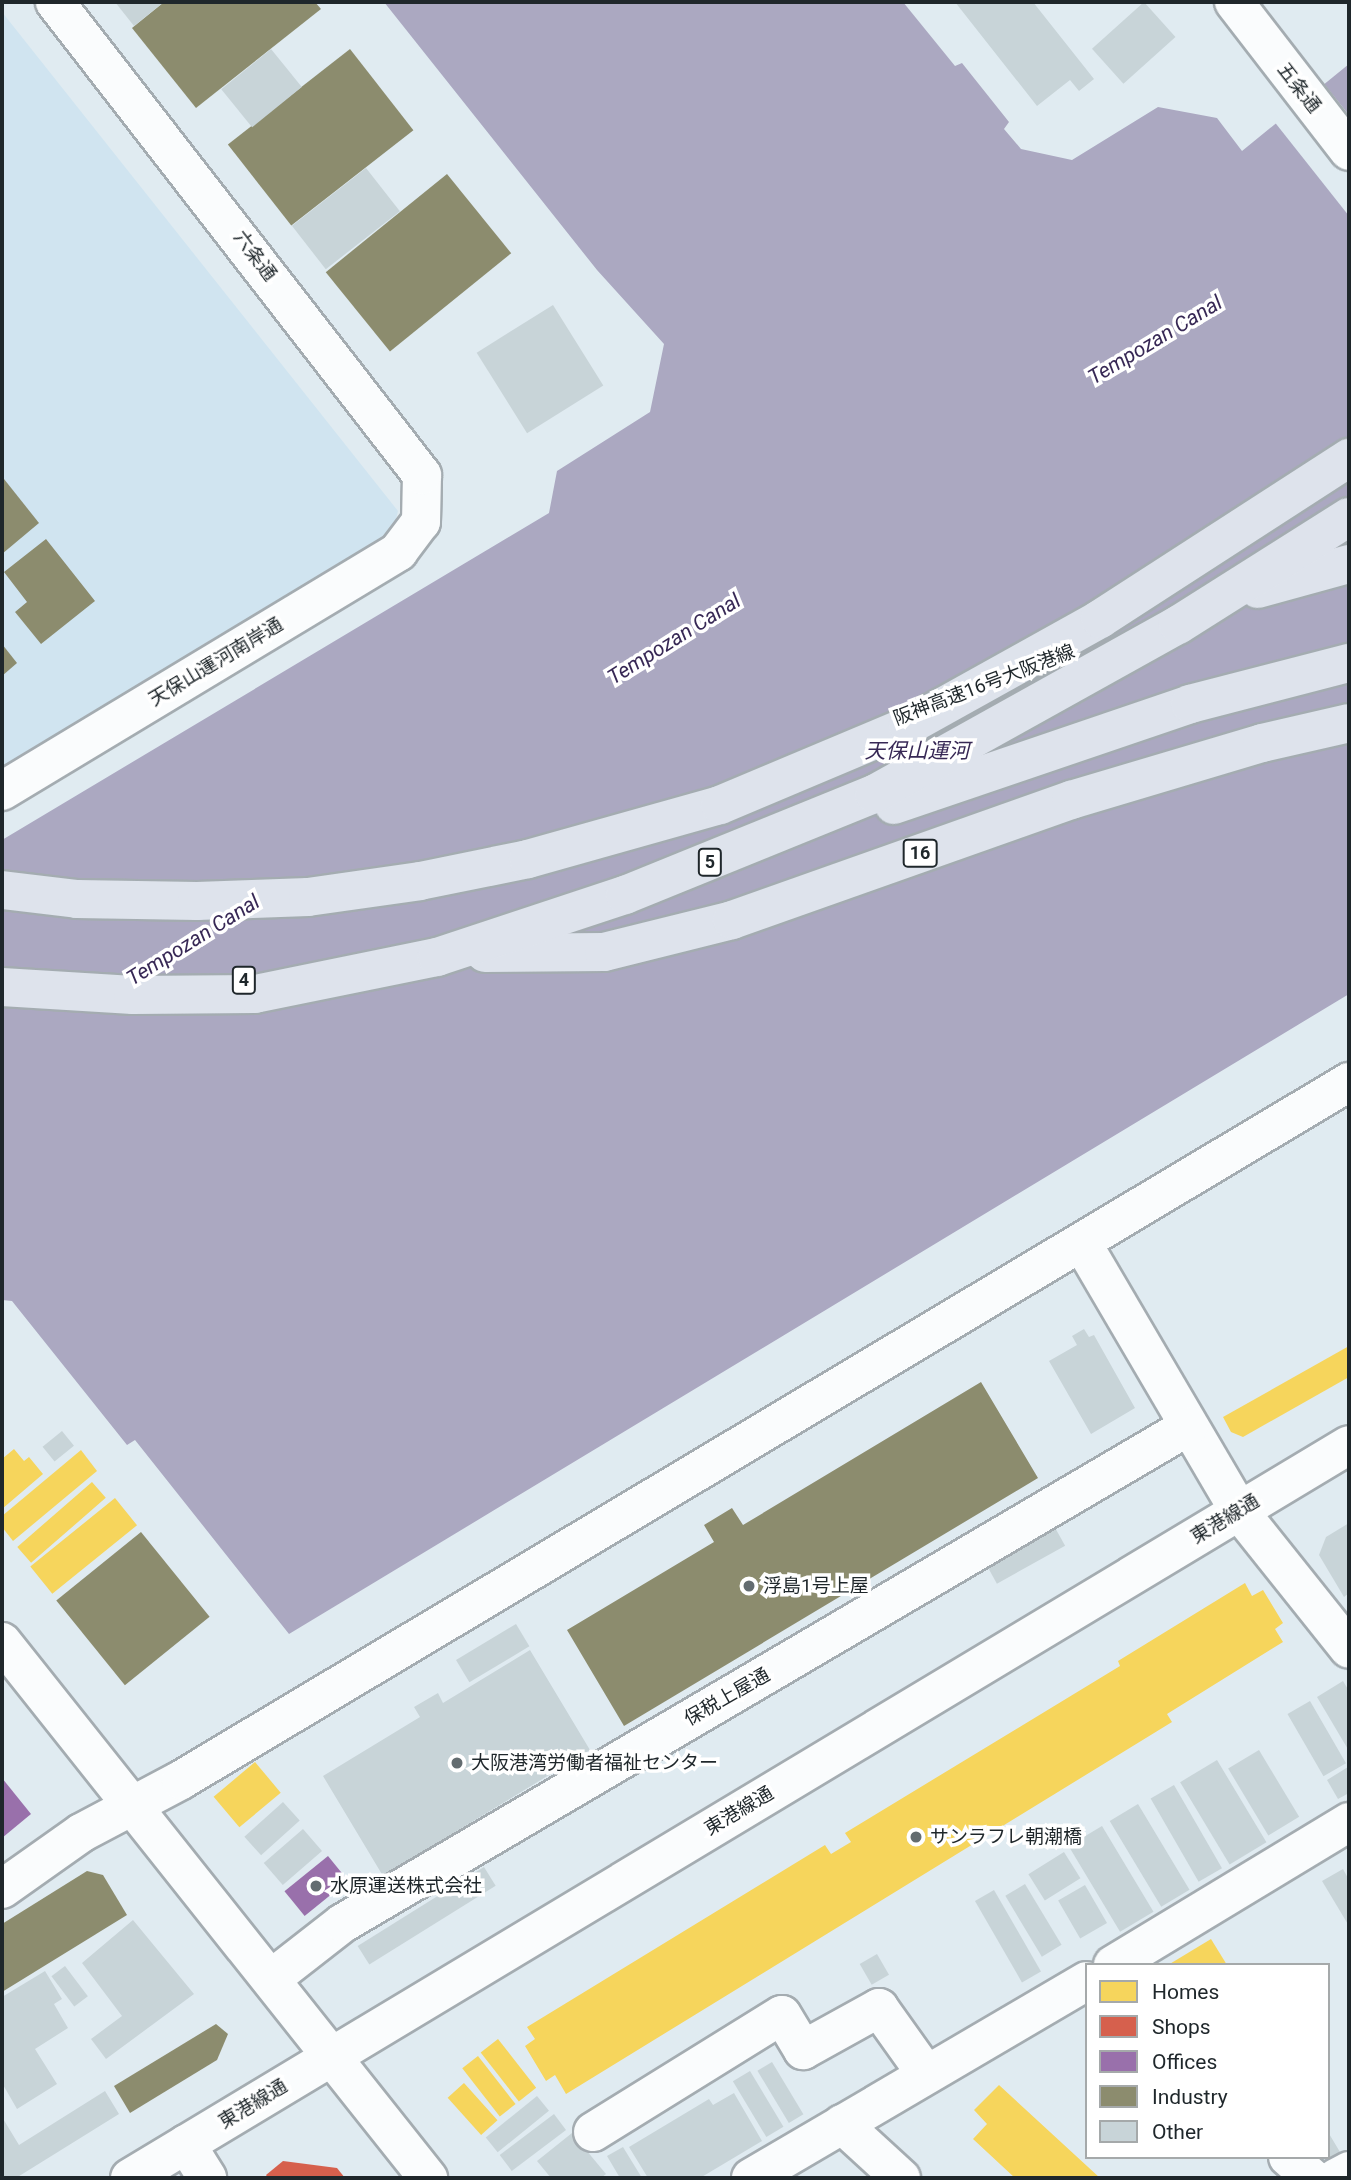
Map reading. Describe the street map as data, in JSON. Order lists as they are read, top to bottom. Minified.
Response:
{"streets":{"highway":["阪神高速16号大阪港線","16","5","4"],"street":["五条通","六条通","天保山運河南岸通","東港線通","保税上屋通"]},"crossings":[["六条通","天保山運河南岸通"],["16","4"]],"water":["Tempozan Canal","天保山運河"],"places":["浮島1号上屋","大阪港湾労働者福祉センター","サンラフレ朝潮橋","水原運送株式会社"],"legend":["Homes","Shops","Offices","Industry","Other"]}
